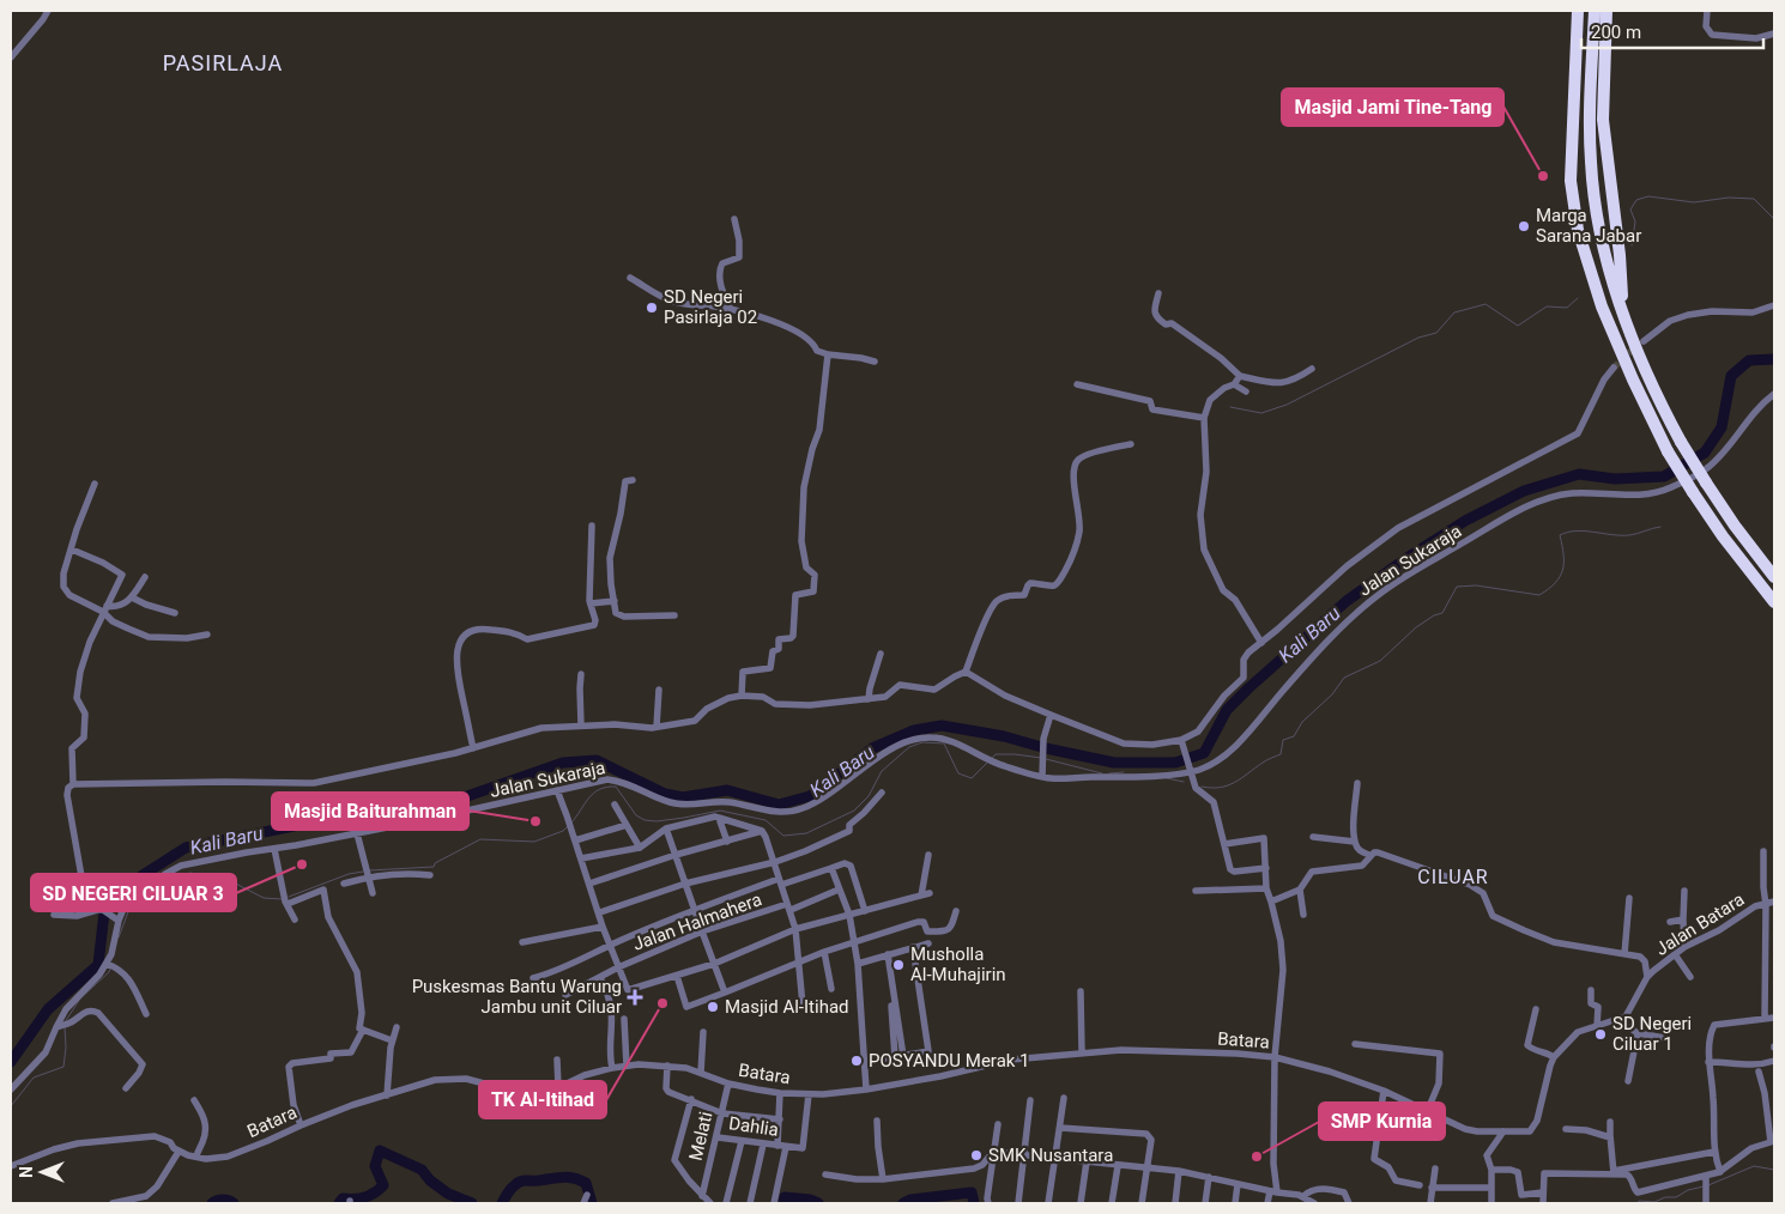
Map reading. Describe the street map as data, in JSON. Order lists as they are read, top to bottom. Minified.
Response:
{"streets":{"street":["Jalan Sukaraja","Jalan Halmahera","Jalan Batara","Batara","Dahlia","Melati"]},"crossings":[["Batara","Melati"],["Dahlia","Melati"]],"districts":["PASIRLAJA","CILUAR"],"water":["Kali Baru"],"places":{"other":["Masjid Jami Tine-Tang","Marga Sarana Jabar","SD Negeri Pasirlaja 02","Masjid Baiturahman","SD NEGERI CILUAR 3","Musholla Al-Muhajirin","TK Al-Itihad","Masjid Al-Itihad","SD Negeri Ciluar 1","POSYANDU Merak 1","SMK Nusantara","SMP Kurnia"],"health":["Puskesmas Bantu Warung Jambu unit Ciluar"]},"scale_bar":"200 m","north":"left"}
